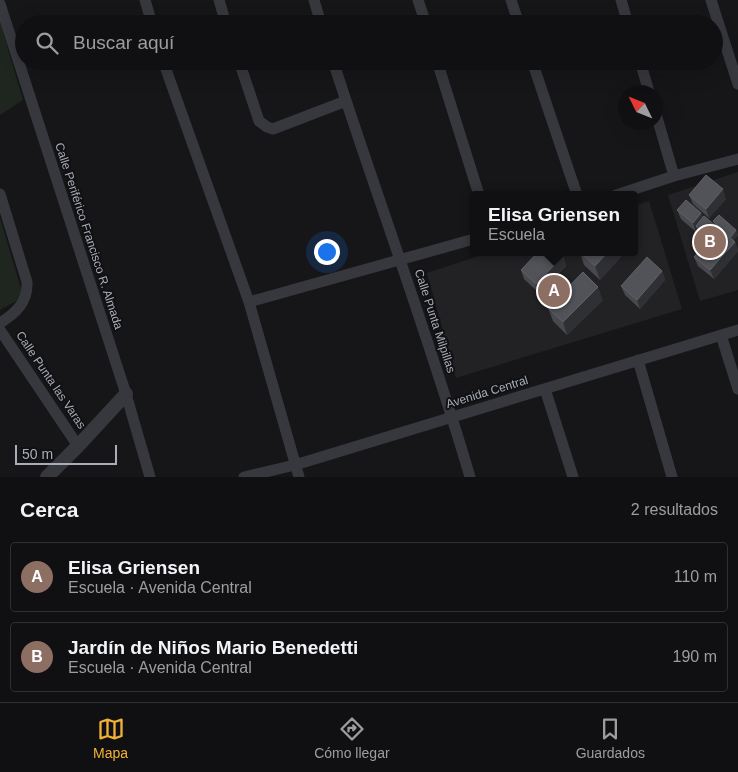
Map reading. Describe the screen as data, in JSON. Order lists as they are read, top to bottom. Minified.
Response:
{"streets":{"street":["Calle Periférico Francisco R. Almada","Calle Punta Milpillas","Calle Punta las Varas","Avenida Central"]},"crossings":[["Calle Punta Milpillas","Avenida Central"]],"scale_bar":"50 m","north":"top left","page":{"search":"Buscar aquí","popup":["Elisa Griensen","Escuela"],"pins":["B","A"],"scale":"50 m","heading":["Cerca","2 resultados"],"list":[{"mark":"A","name":"Elisa Griensen","note":"Escuela · Avenida Central","value":"110 m"},{"mark":"B","name":"Jardín de Niños Mario Benedetti","note":"Escuela · Avenida Central","value":"190 m"}],"nav":["Mapa","Cómo llegar","Guardados"]}}
